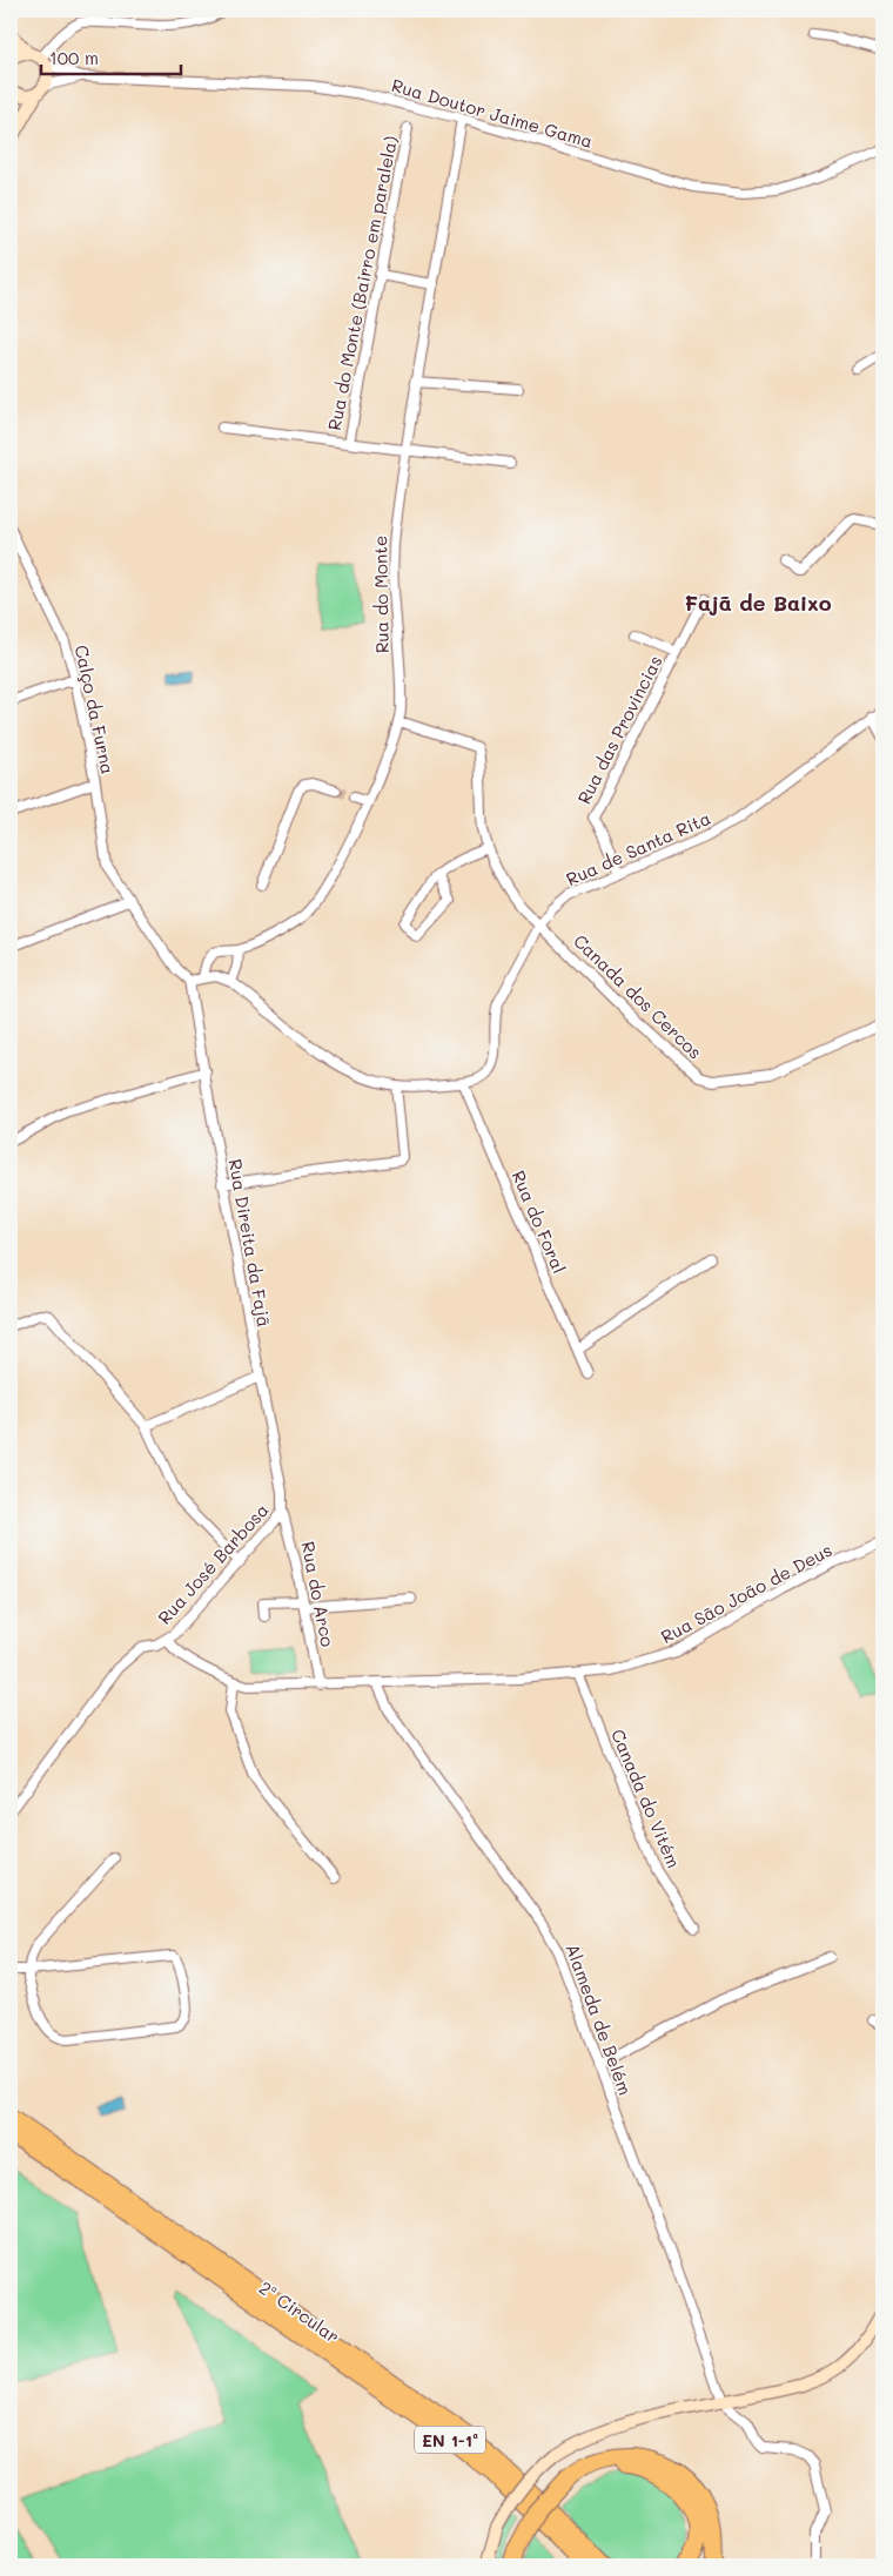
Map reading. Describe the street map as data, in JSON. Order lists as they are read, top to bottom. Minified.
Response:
{"streets":{"highway":["2ª Circular","EN 1-1ª"],"street":["Rua Doutor Jaime Gama","Rua do Monte (Bairro em paralela)","Rua do Monte","Calço da Furna","Rua das Provincias","Rua de Santa Rita","Canada dos Cercos","Rua do Foral","Rua Direita da Fajã","Rua José Barbosa","Rua São João de Deus","Rua do Arco","Canada do Vitém","Alameda de Belém"]},"crossings":[["Rua Doutor Jaime Gama","Rua do Monte"],["Rua do Monte","Canada dos Cercos"],["Calço da Furna","Rua Direita da Fajã"],["Rua das Provincias","Rua de Santa Rita"],["Rua de Santa Rita","Canada dos Cercos"],["Rua de Santa Rita","Rua do Foral"],["Rua Direita da Fajã","Rua José Barbosa"],["Rua Direita da Fajã","Rua do Arco"],["Rua José Barbosa","Rua do Arco"],["Rua São João de Deus","Rua do Arco"],["Rua São João de Deus","Canada do Vitém"],["Rua São João de Deus","Alameda de Belém"]],"districts":["Fajã de Baixo"],"scale_bar":"100 m"}
